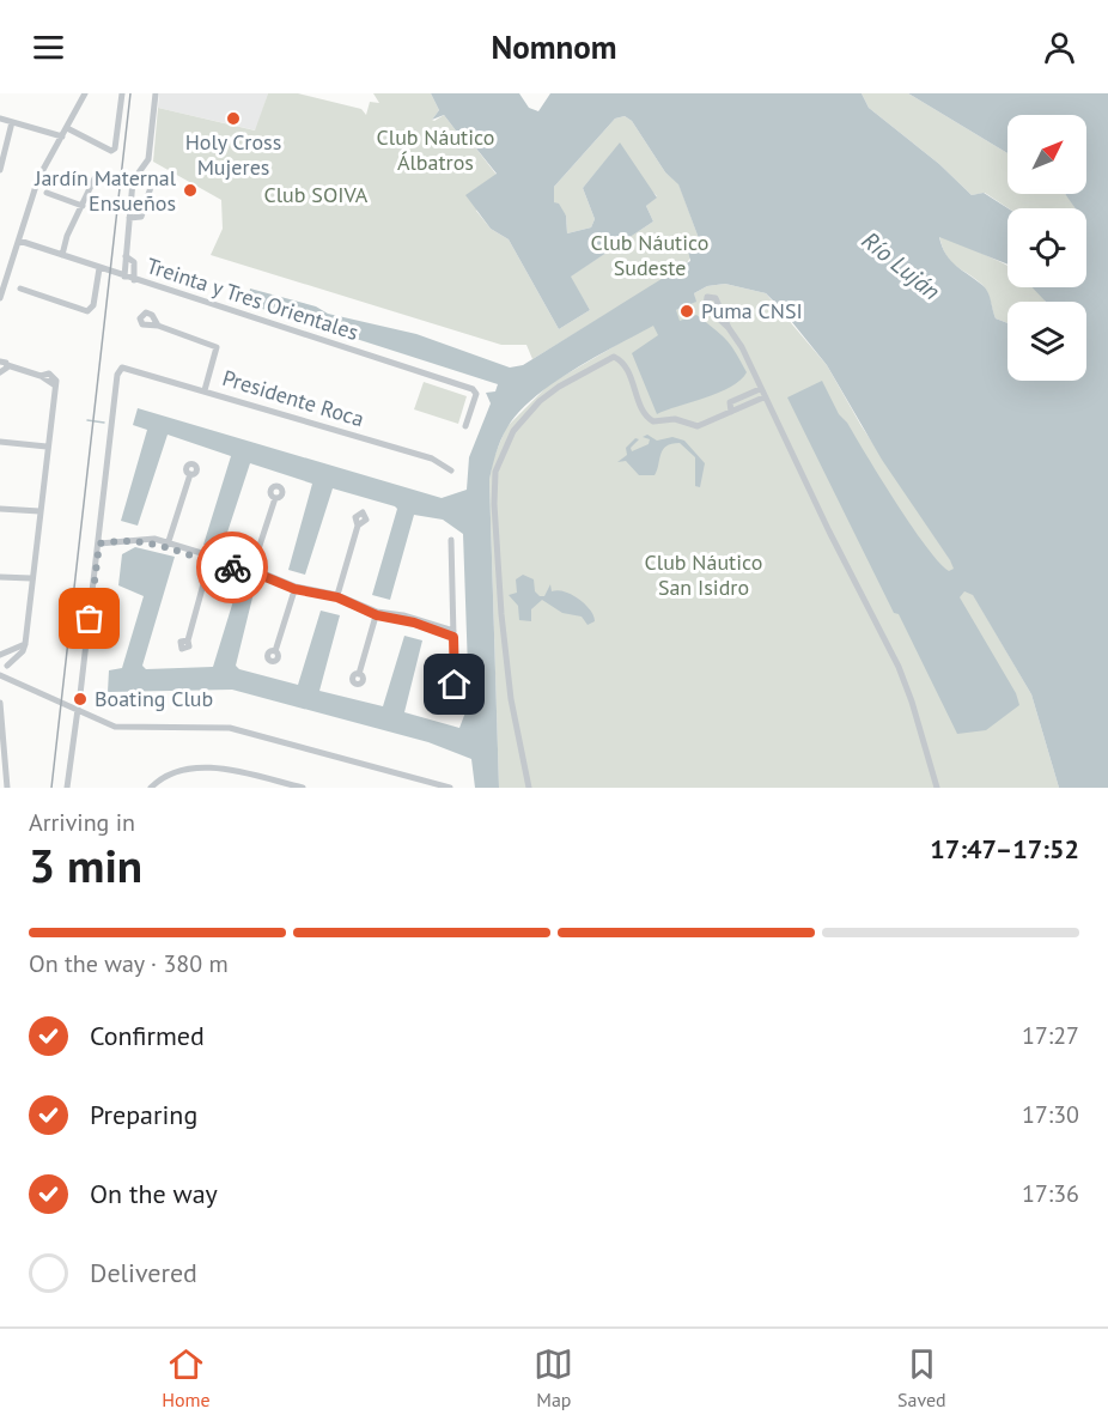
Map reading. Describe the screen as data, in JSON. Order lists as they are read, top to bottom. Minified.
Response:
{"streets":{"street":["Treinta y Tres Orientales","Presidente Roca"]},"water":["Río Luján"],"parks":["Club Náutico Álbatros","Club SOIVA","Club Náutico Sudeste","Club Náutico San Isidro"],"places":["Holy Cross Mujeres","Jardín Maternal Ensueños","Puma CNSI","Boating Club"],"north":"top right","page":{"header":"Nomnom","heading":["3 min","Arriving in","17:47–17:52"],"bar":"On the way · 380 m","list":[["Confirmed","17:27"],["Preparing","17:30"],["On the way","17:36"],"Delivered"],"tabs":["Home","Map","Saved"]}}
